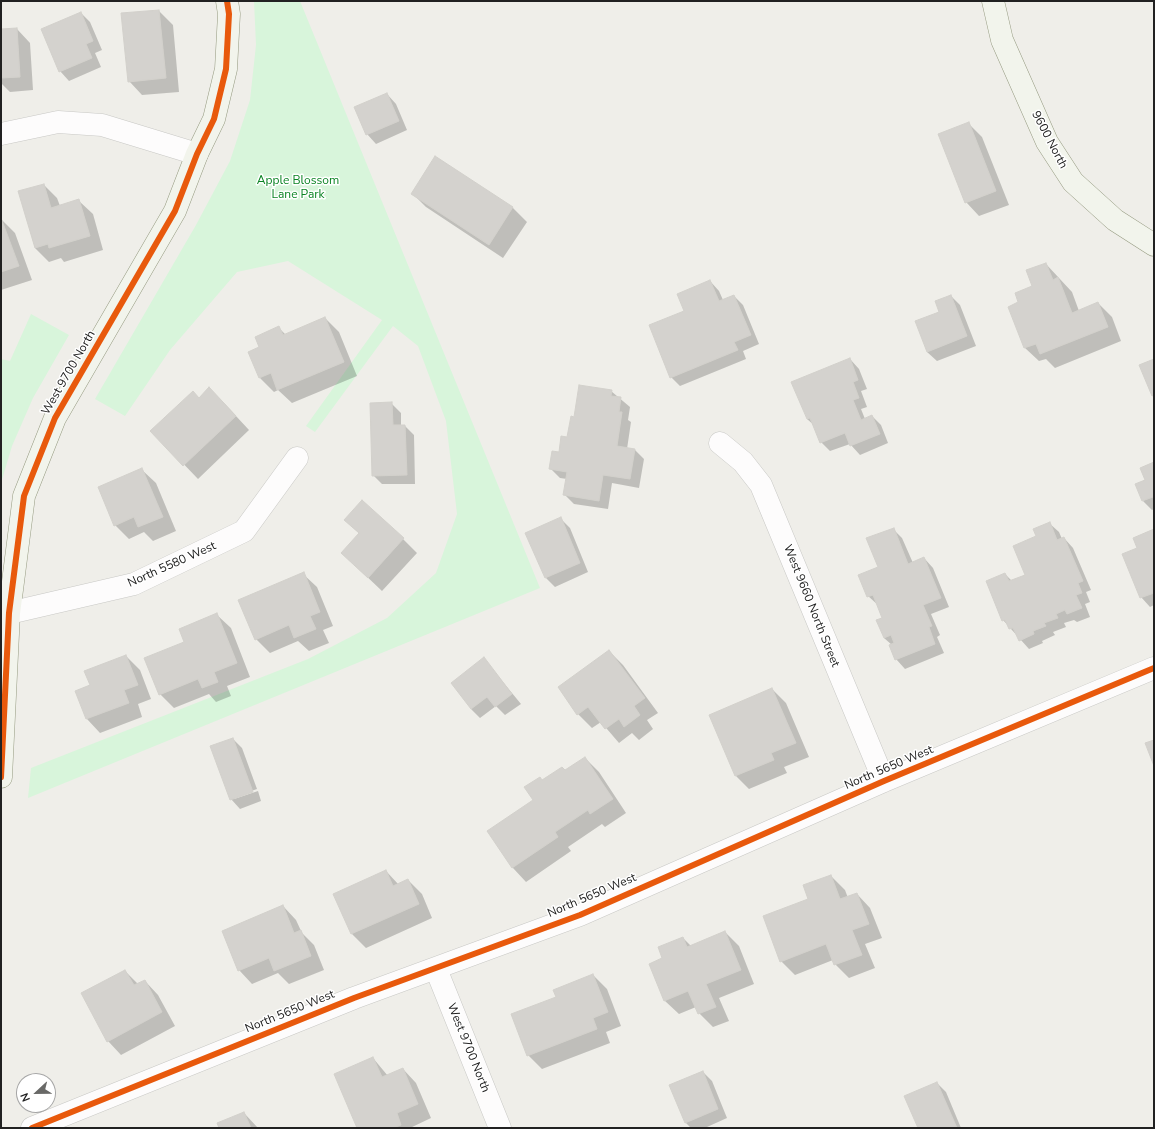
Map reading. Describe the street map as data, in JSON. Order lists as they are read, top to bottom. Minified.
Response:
{"streets":{"street":["9600 North","West 9700 North","North 5580 West","West 9660 North Street","North 5650 West"]},"crossings":[["West 9700 North","North 5580 West"],["West 9700 North","North 5650 West"],["West 9660 North Street","North 5650 West"]],"parks":["Apple Blossom Lane Park"],"north":"left"}
